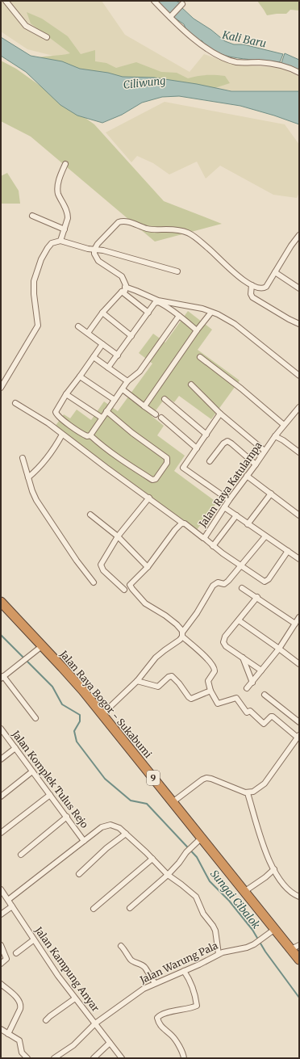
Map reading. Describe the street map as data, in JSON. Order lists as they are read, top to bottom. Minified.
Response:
{"streets":{"highway":["Jalan Raya Bogor - Sukabumi","9"],"street":["Jalan Raya Katulampa","Jalan Komplek Tulus Rejo","Jalan Warung Pala","Jalan Kampung Anyar"]},"crossings":[["Jalan Raya Bogor - Sukabumi","Jalan Warung Pala"],["Jalan Warung Pala","Jalan Kampung Anyar"]],"water":["Kali Baru","Ciliwung","Sungai Cibalok"]}
